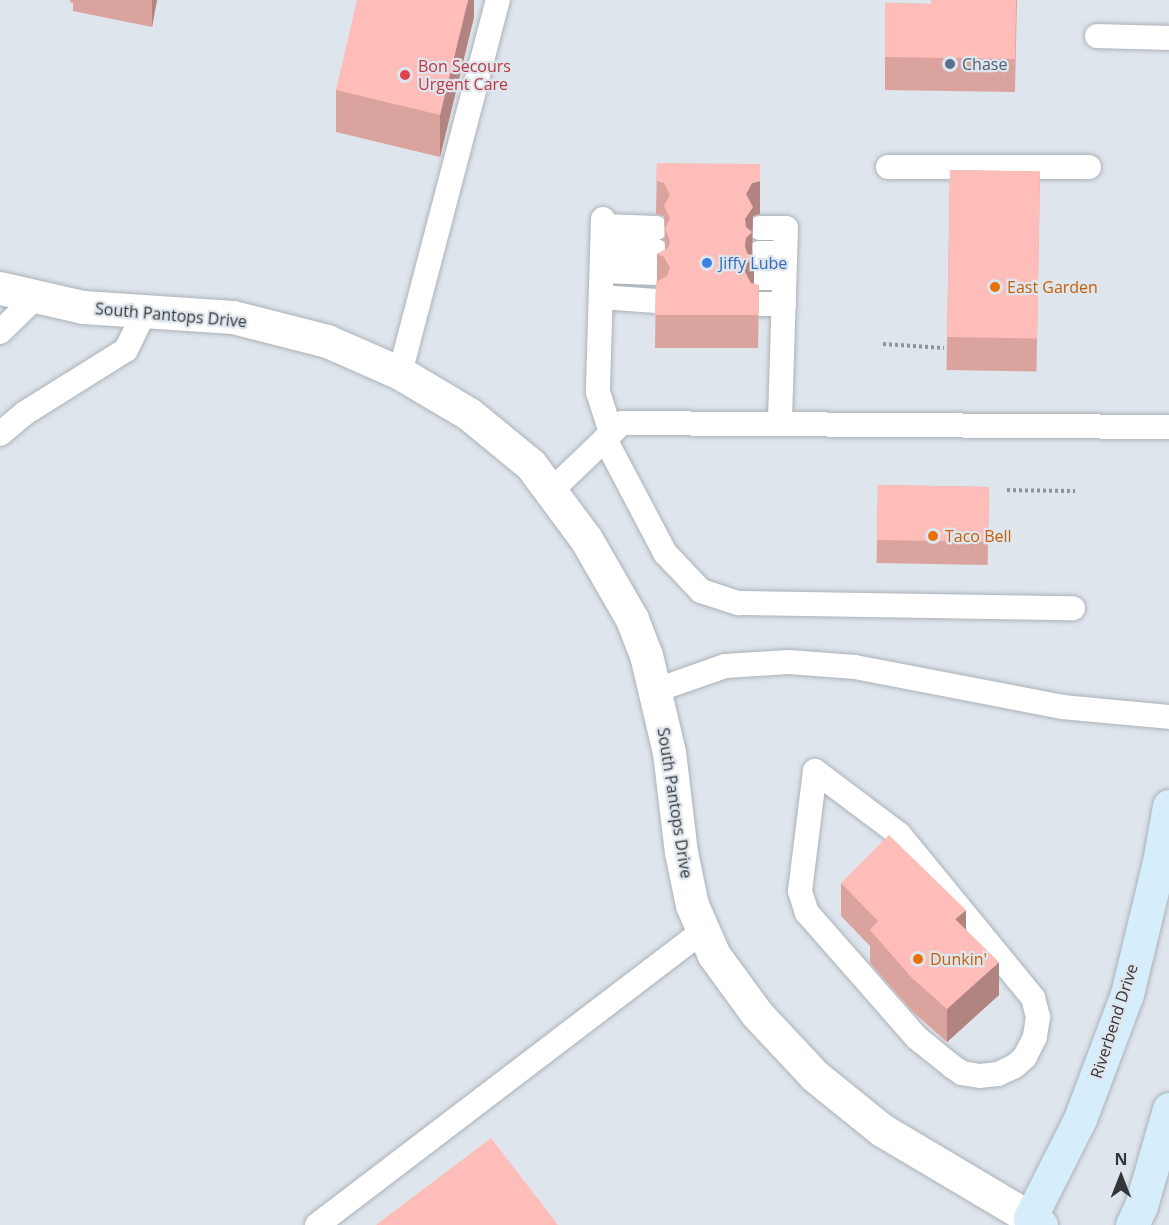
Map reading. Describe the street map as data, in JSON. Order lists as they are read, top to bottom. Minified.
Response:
{"streets":{"street":["South Pantops Drive","Riverbend Drive"]},"crossings":[["South Pantops Drive","Riverbend Drive"]],"places":["Chase","Bon Secours Urgent Care","Jiffy Lube","East Garden","Taco Bell","Dunkin'"],"north":"top"}
